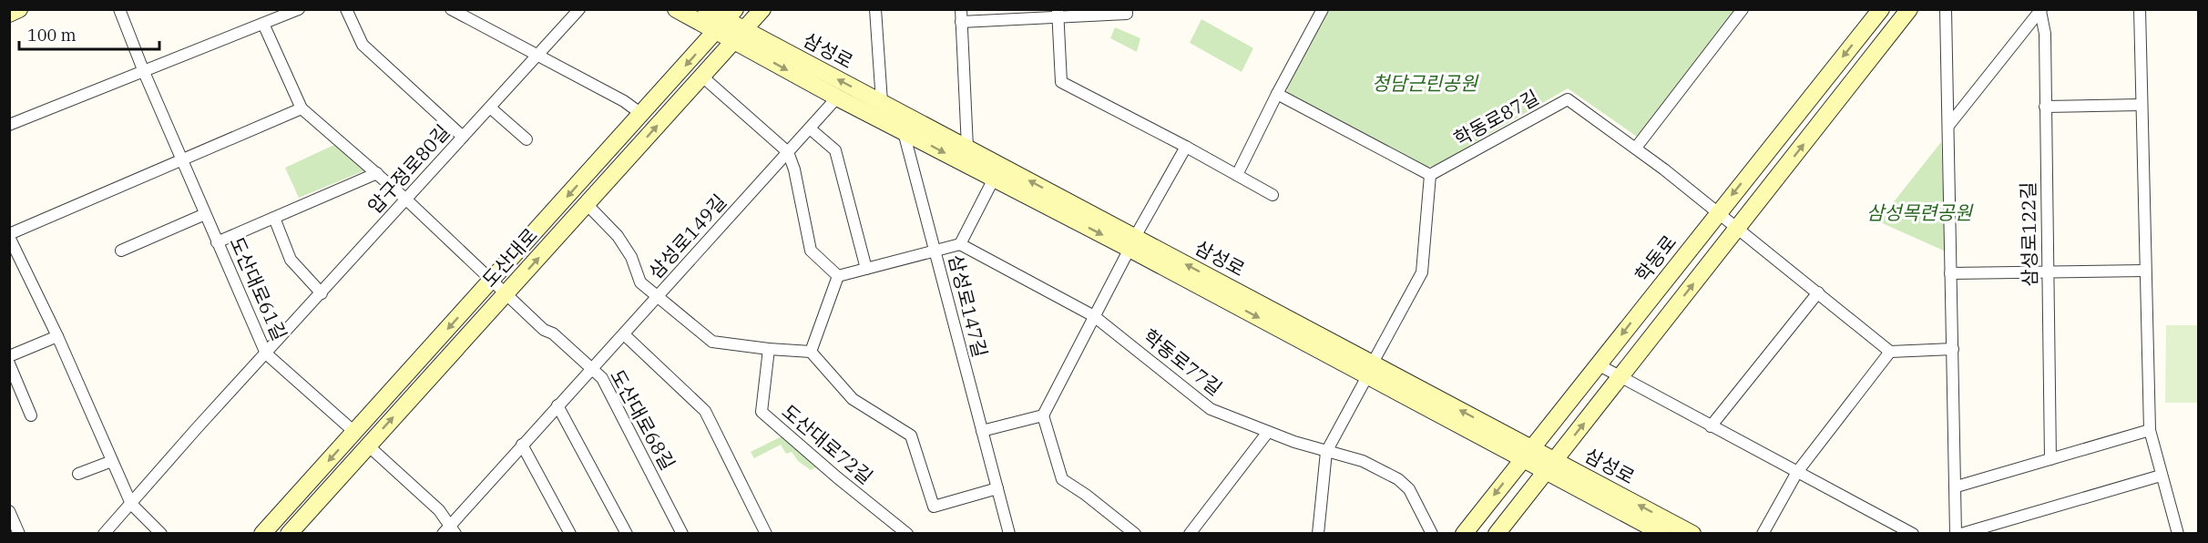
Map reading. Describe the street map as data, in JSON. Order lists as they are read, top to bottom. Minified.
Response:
{"streets":{"main road":["삼성로","도산대로","학동로"],"street":["학동로87길","압구정로80길","삼성로122길","삼성로149길","도산대로61길","삼성로147길","학동로77길","도산대로68길","도산대로72길"]},"crossings":[["삼성로","삼성로149길"],["삼성로","도산대로"],["삼성로","학동로"],["삼성로","삼성로147길"],["학동로87길","학동로"],["압구정로80길","도산대로61길"],["압구정로80길","도산대로68길"],["삼성로149길","도산대로68길"],["도산대로","도산대로61길"],["도산대로","도산대로68길"]],"parks":["청담근린공원","삼성목련공원"],"scale_bar":"100 m"}
